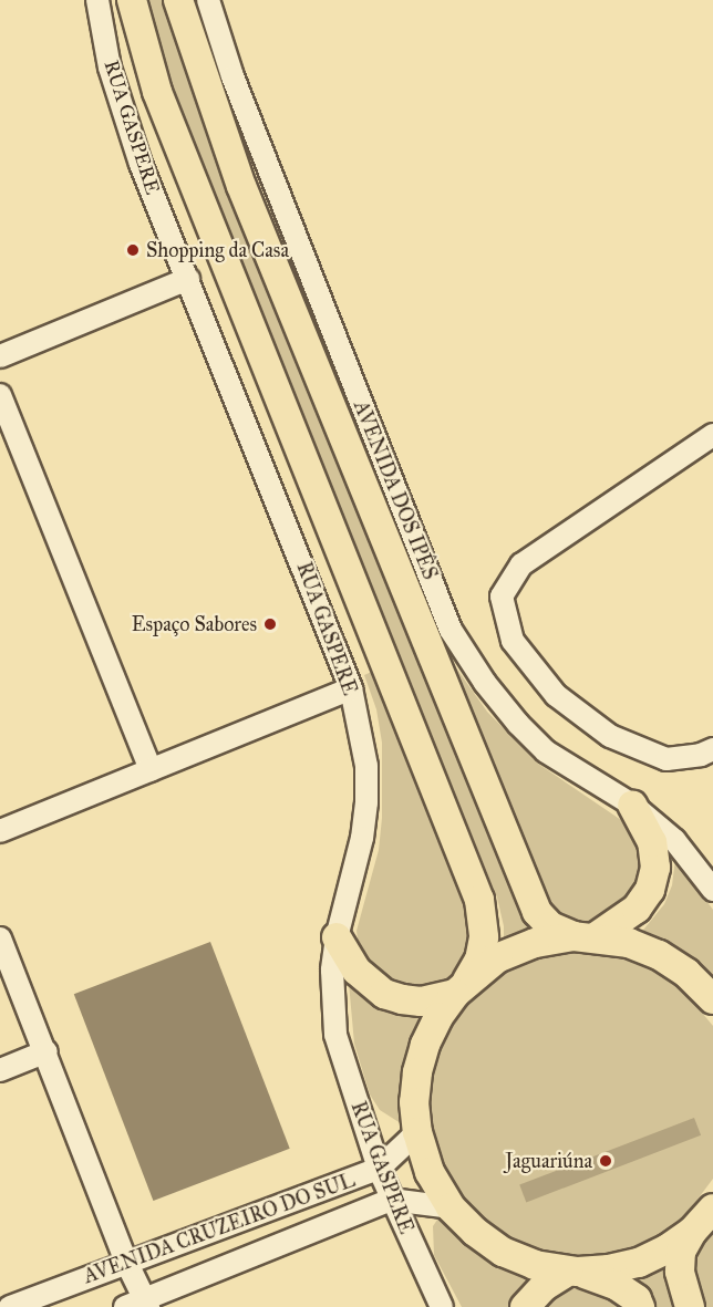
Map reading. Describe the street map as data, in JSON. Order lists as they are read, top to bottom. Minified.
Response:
{"streets":{"street":["RUA GASPERE","AVENIDA DOS IPÊS","AVENIDA CRUZEIRO DO SUL"]},"crossings":[["RUA GASPERE","AVENIDA CRUZEIRO DO SUL"]],"places":["Shopping da Casa","Espaço Sabores","Jaguariúna"]}
